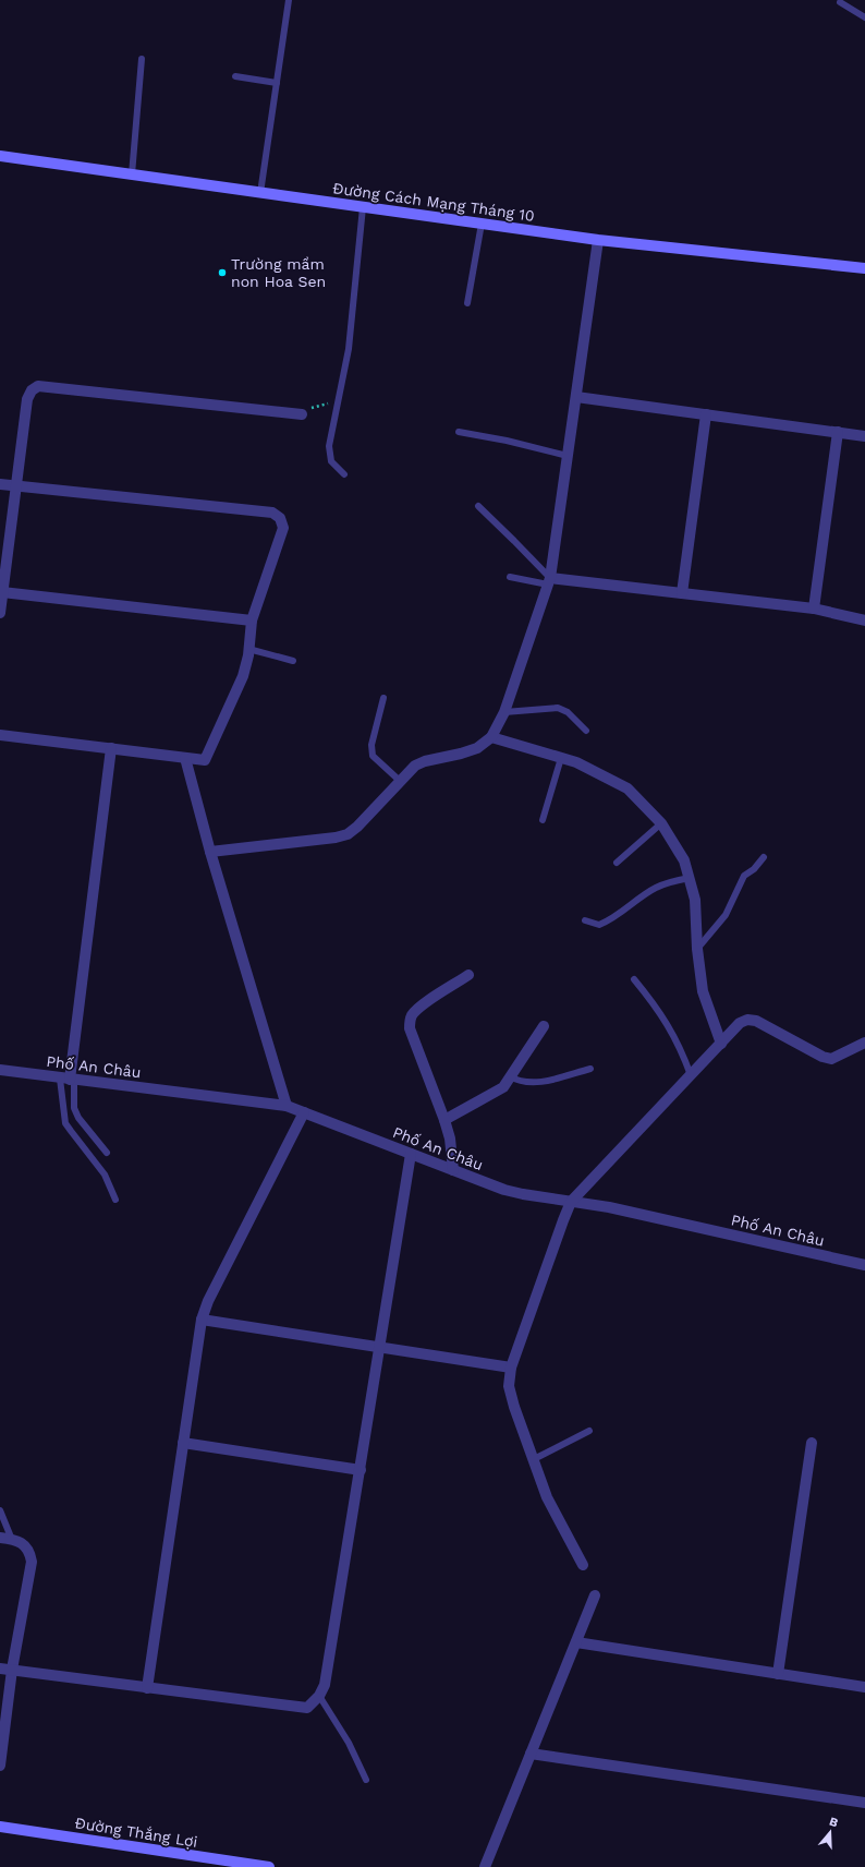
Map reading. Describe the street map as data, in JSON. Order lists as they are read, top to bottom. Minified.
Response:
{"streets":{"main road":["Đường Cách Mạng Tháng 10","Đường Thắng Lợi"],"street":["Phố An Châu"]},"places":["Trường mầm non Hoa Sen"],"north":"top"}
